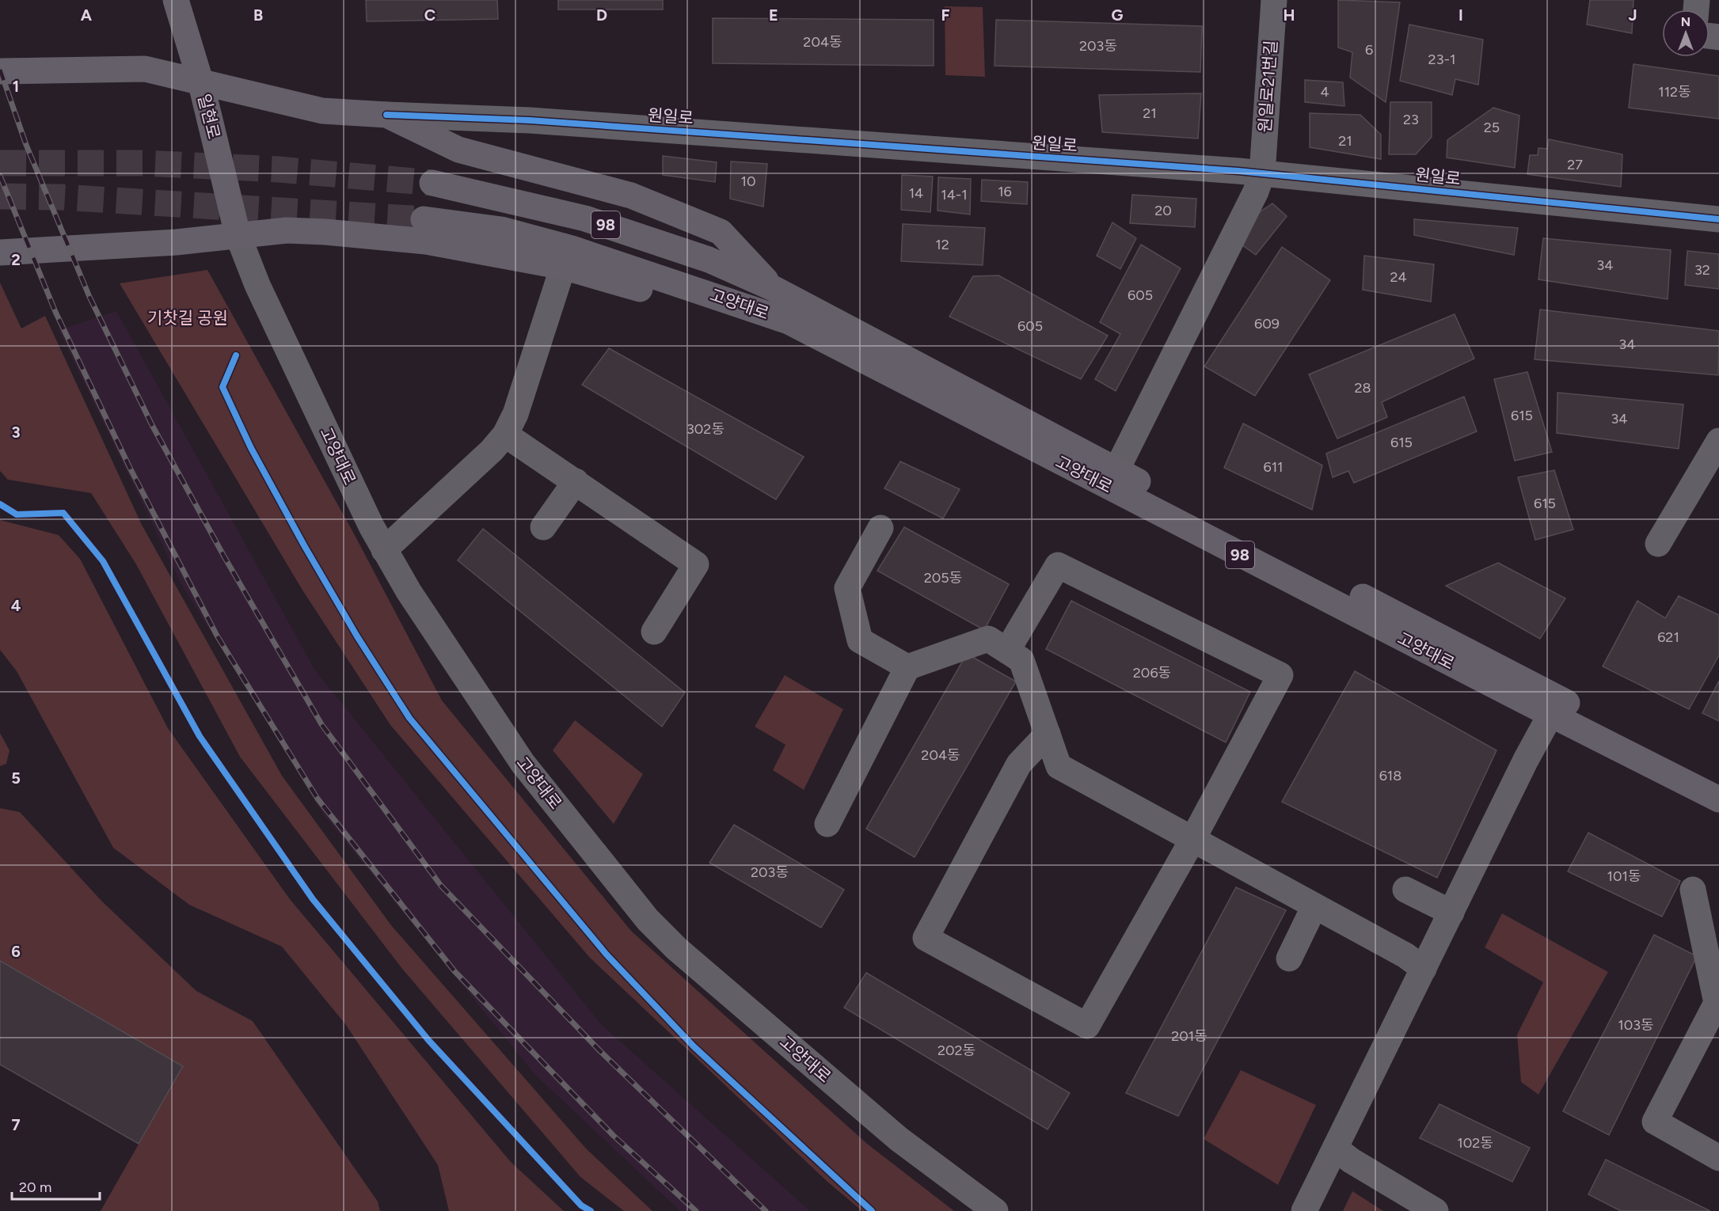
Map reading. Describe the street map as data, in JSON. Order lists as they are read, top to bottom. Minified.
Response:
{"streets":{"main road":["일현로","98","고양대로"],"street":["원일로21번길","원일로"]},"crossings":[["원일로21번길","원일로"],["원일로21번길","고양대로"],["일현로","고양대로"]],"parks":["기찻길 공원"],"house_numbers":["204동","203동","6","23-1","4","112동","21","23","25","21","27","10","16","14","14-1","20","12","34","32","24","605","609","605","34","28","615","34","302동","615","611","615","205동","621","206동","204동","618","203동","101동","103동","201동","202동","102동"],"scale_bar":"20 m","north":"top","grid":{"columns":["A","B","C","D","E","F","G","H","I","J"],"rows":["1","2","3","4","5","6","7"]}}
